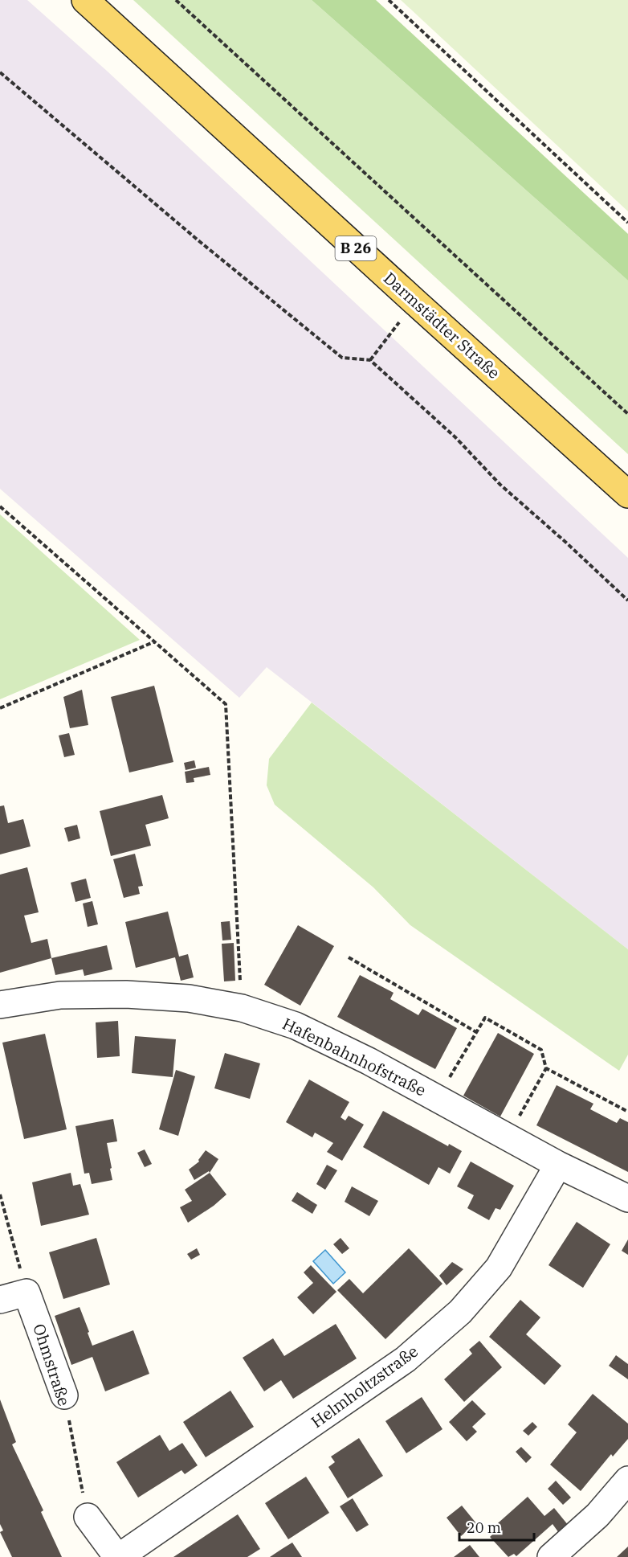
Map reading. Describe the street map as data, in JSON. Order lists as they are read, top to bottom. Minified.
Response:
{"streets":{"main road":["B 26","Darmstädter Straße"],"street":["Hafenbahnhofstraße","Ohmstraße","Helmholtzstraße"]},"crossings":[["Hafenbahnhofstraße","Helmholtzstraße"]],"scale_bar":"20 m"}
